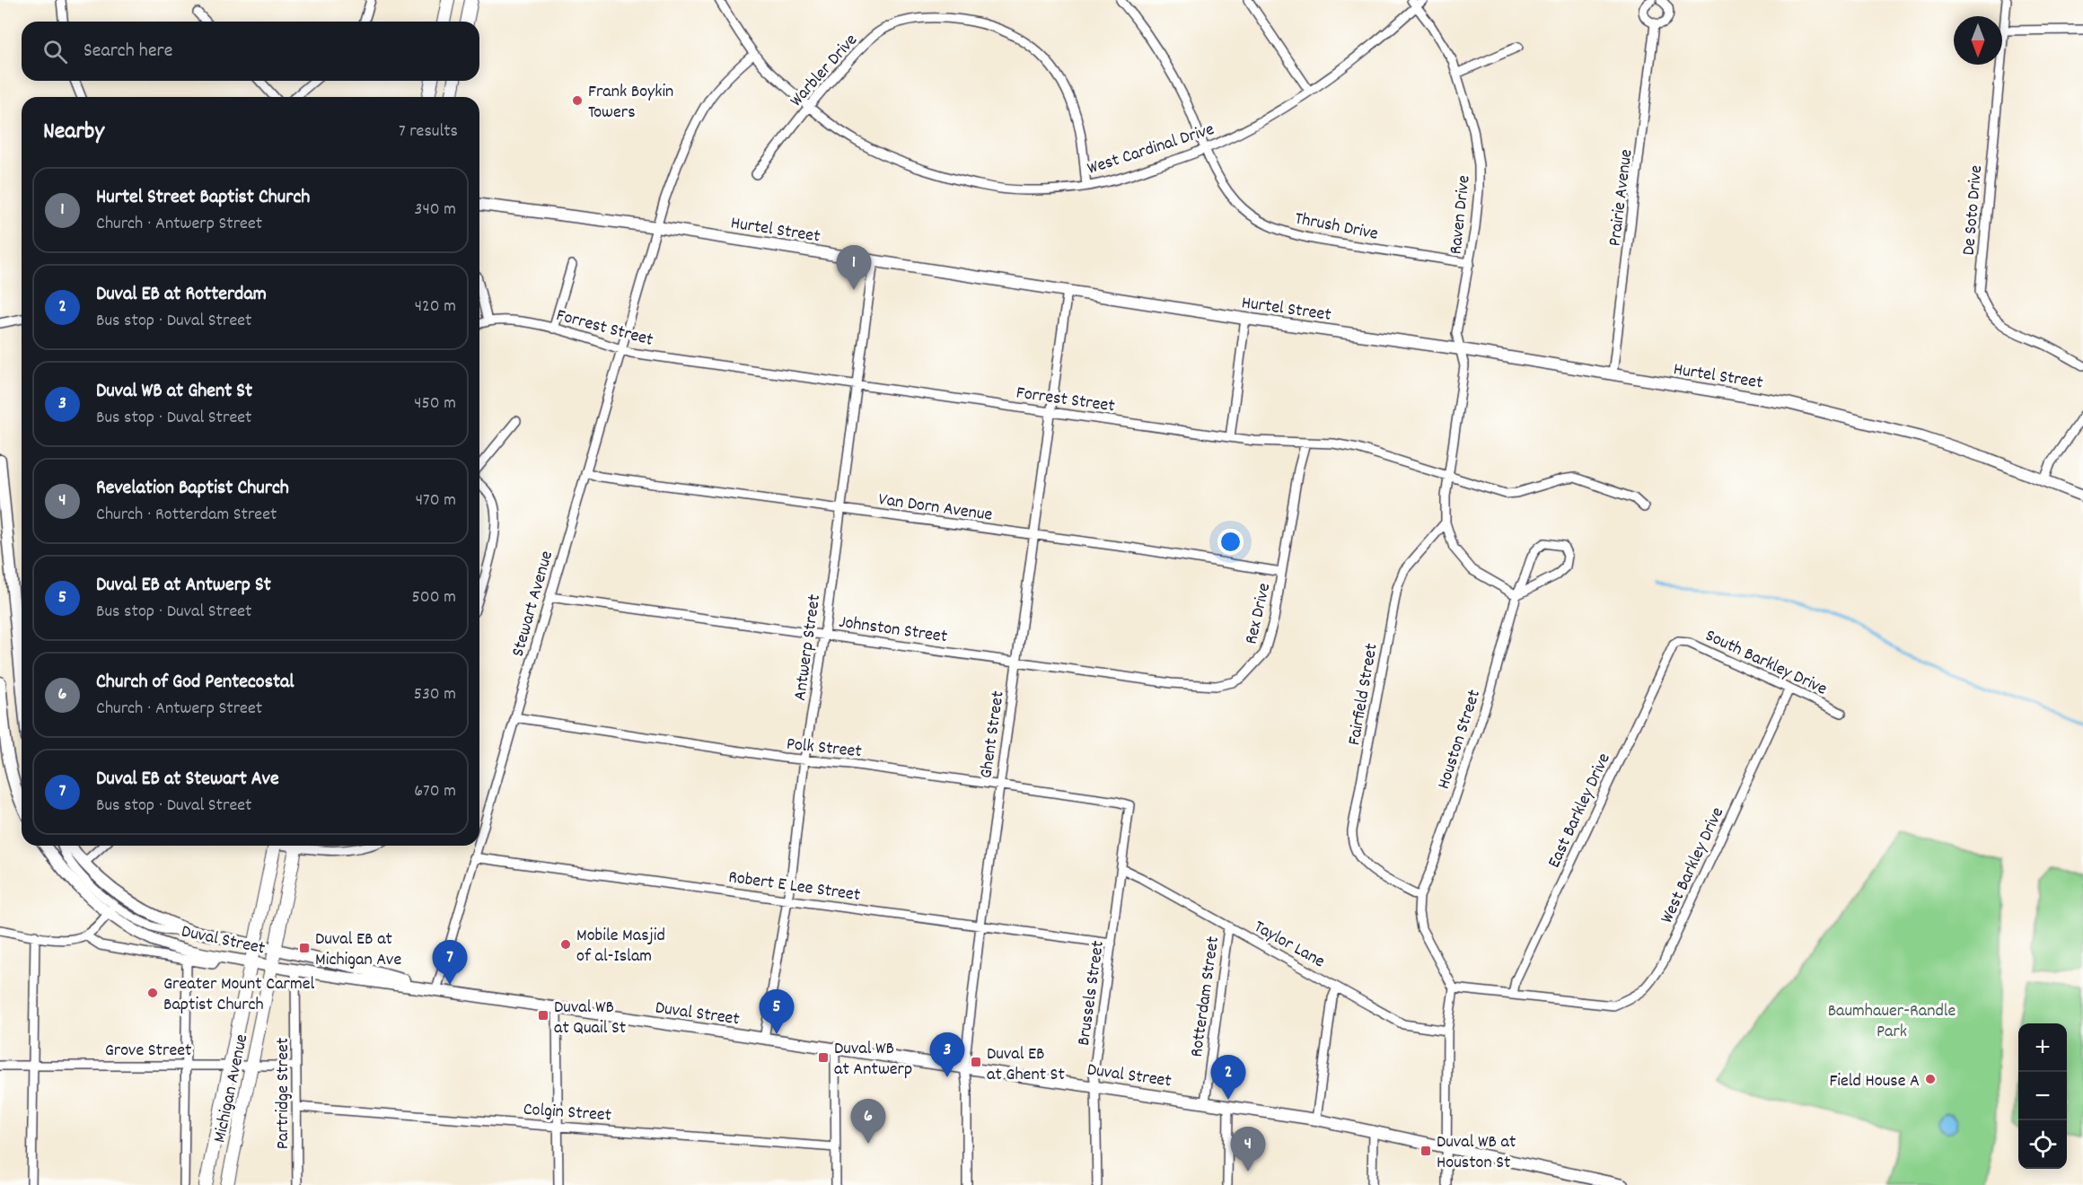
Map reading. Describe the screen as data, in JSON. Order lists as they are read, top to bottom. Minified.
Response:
{"streets":{"main road":["Michigan Avenue"],"street":["Warbler Drive","West Cardinal Drive","Prairie Avenue","De Soto Drive","Raven Drive","Thrush Drive","Hurtel Street","Forrest Street","Van Dorn Avenue","Stewart Avenue","Rex Drive","Johnston Street","Antwerp Street","South Barkley Drive","Fairfield Street","Ghent Street","Houston Street","Polk Street","East Barkley Drive","West Barkley Drive","Robert E Lee Street","Duval Street","Taylor Lane","Brussels Street","Rotterdam Street","Grove Street","Partridge Street","Colgin Street"]},"crossings":[["Warbler Drive","West Cardinal Drive"],["West Cardinal Drive","Raven Drive"],["West Cardinal Drive","Thrush Drive"],["West Cardinal Drive","Stewart Avenue"],["Prairie Avenue","Hurtel Street"],["Raven Drive","Thrush Drive"],["Raven Drive","Hurtel Street"],["Hurtel Street","Stewart Avenue"],["Hurtel Street","Antwerp Street"],["Hurtel Street","Ghent Street"],["Forrest Street","Stewart Avenue"],["Forrest Street","Rex Drive"],["Forrest Street","Antwerp Street"],["Forrest Street","Ghent Street"],["Van Dorn Avenue","Stewart Avenue"],["Van Dorn Avenue","Rex Drive"],["Van Dorn Avenue","Antwerp Street"],["Van Dorn Avenue","Ghent Street"],["Stewart Avenue","Johnston Street"],["Stewart Avenue","Polk Street"],["Stewart Avenue","Robert E Lee Street"],["Stewart Avenue","Duval Street"],["Rex Drive","Johnston Street"],["Johnston Street","Antwerp Street"],["Johnston Street","Ghent Street"],["Antwerp Street","Polk Street"],["Antwerp Street","Robert E Lee Street"],["Antwerp Street","Duval Street"],["South Barkley Drive","East Barkley Drive"],["South Barkley Drive","West Barkley Drive"],["Fairfield Street","Houston Street"],["Ghent Street","Polk Street"],["Ghent Street","Robert E Lee Street"],["Ghent Street","Duval Street"],["Houston Street","West Barkley Drive"],["Polk Street","Brussels Street"],["East Barkley Drive","West Barkley Drive"],["Robert E Lee Street","Brussels Street"],["Duval Street","Brussels Street"],["Duval Street","Rotterdam Street"],["Duval Street","Michigan Avenue"],["Duval Street","Partridge Street"],["Taylor Lane","Brussels Street"],["Taylor Lane","Rotterdam Street"],["Grove Street","Michigan Avenue"],["Grove Street","Partridge Street"],["Partridge Street","Colgin Street"]],"parks":["Baumhauer-Randle Park"],"places":{"other":["Frank Boykin Towers","Mobile Masjid of al-Islam","Greater Mount Carmel Baptist Church","Field House A"],"transit":["Duval EB at Michigan Ave","Duval WB at Quail St","Duval WB at Antwerp","Duval EB at Ghent St","Duval WB at Houston St"]},"north":"bottom","page":{"search":"Search here","heading":["Nearby","7 results"],"list":[{"mark":"1","name":"Hurtel Street Baptist Church","note":"Church · Antwerp Street","value":"340 m"},{"mark":"2","name":"Duval EB at Rotterdam","note":"Bus stop · Duval Street","value":"420 m"},{"mark":"3","name":"Duval WB at Ghent St","note":"Bus stop · Duval Street","value":"450 m"},{"mark":"4","name":"Revelation Baptist Church","note":"Church · Rotterdam Street","value":"470 m"},{"mark":"5","name":"Duval EB at Antwerp St","note":"Bus stop · Duval Street","value":"500 m"},{"mark":"6","name":"Church of God Pentecostal","note":"Church · Antwerp Street","value":"530 m"},{"mark":"7","name":"Duval EB at Stewart Ave","note":"Bus stop · Duval Street","value":"670 m"}],"pins":["1","7","5","3","2","6","4"],"map_buttons":["+","−"]}}
